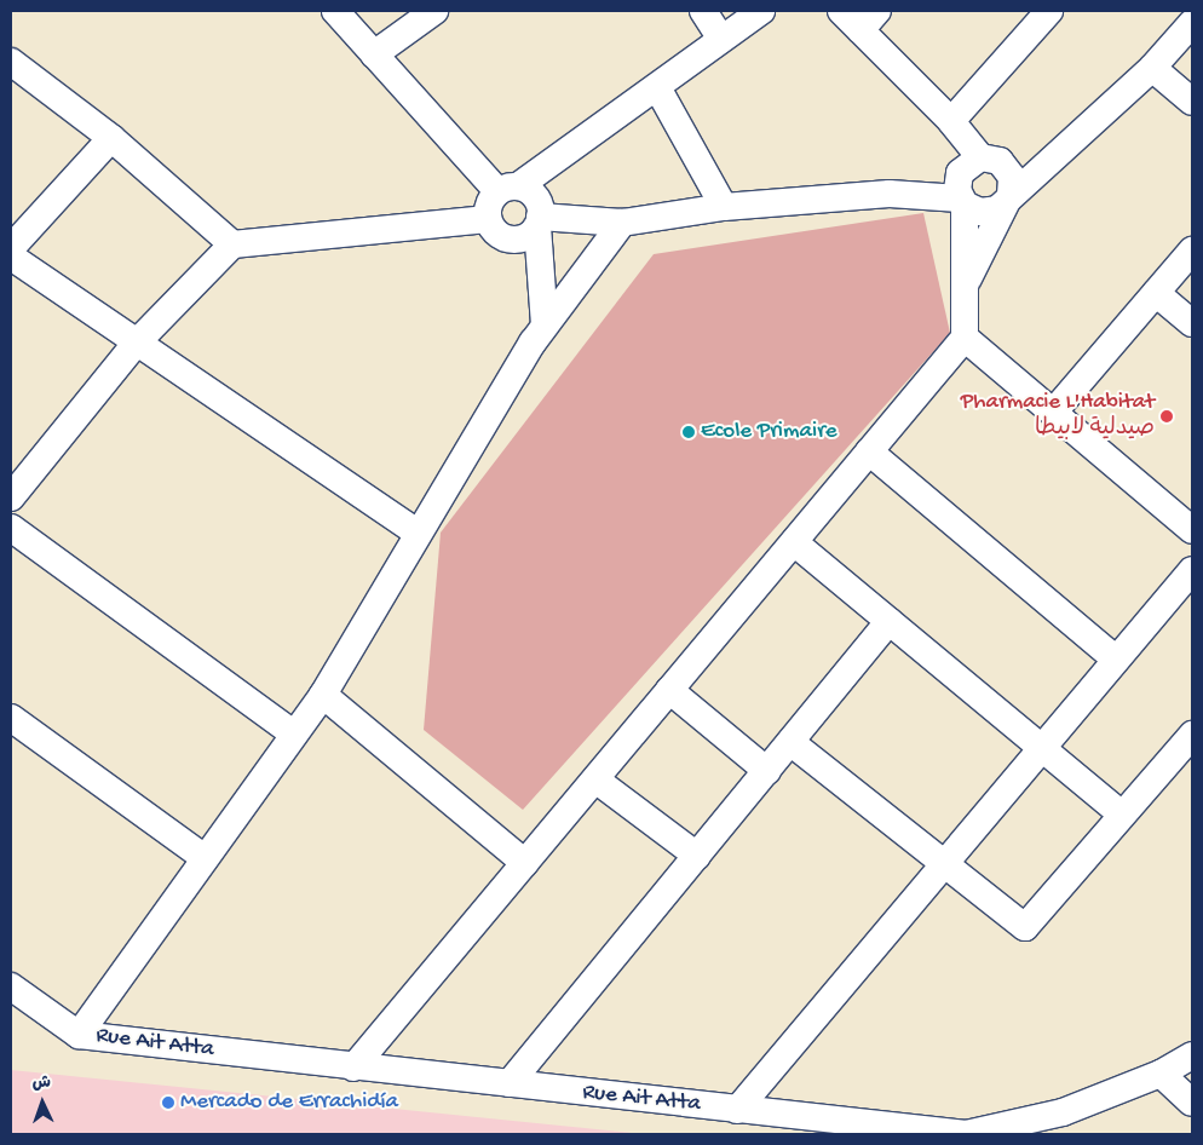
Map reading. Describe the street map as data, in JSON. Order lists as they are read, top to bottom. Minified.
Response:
{"streets":{"street":["Rue Ait Atta"]},"places":["Pharmacie L'Habitat صيدلية لابيطا","Ecole Primaire","Mercado de Errachidía"],"north":"top"}
